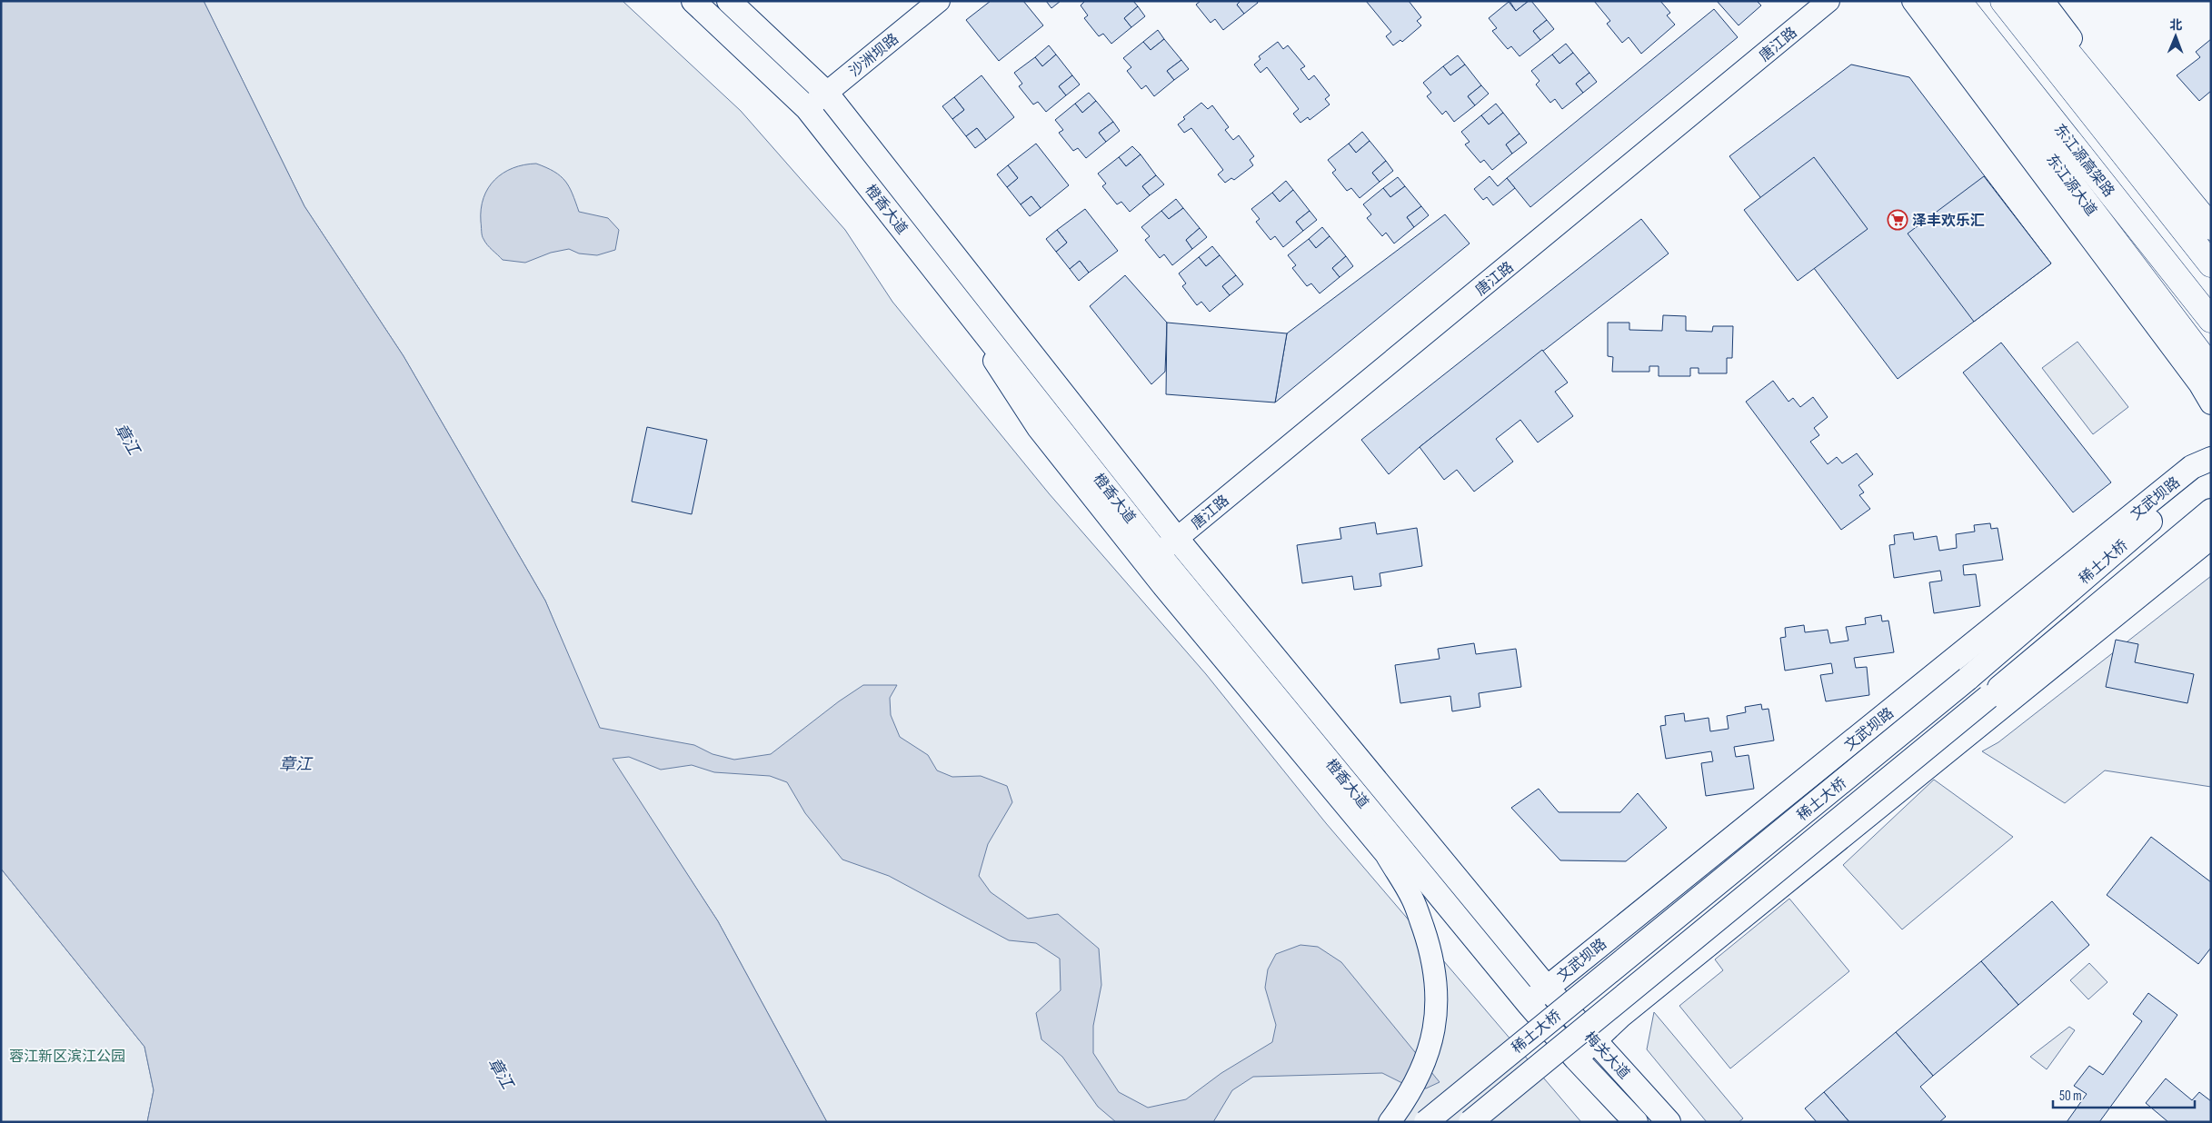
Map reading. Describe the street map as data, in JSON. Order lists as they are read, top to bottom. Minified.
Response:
{"streets":{"main road":["东江源高架路","东江源大道","橙香大道","文武坝路","稀土大桥","梅关大道"],"street":["唐江路","沙洲坝路"]},"crossings":[["唐江路","橙香大道"],["沙洲坝路","橙香大道"],["橙香大道","文武坝路"],["橙香大道","梅关大道"],["文武坝路","梅关大道"]],"water":["章江"],"parks":["蓉江新区滨江公园"],"places":{"supermarket":["泽丰欢乐汇"]},"scale_bar":"50 m","north":"top"}
